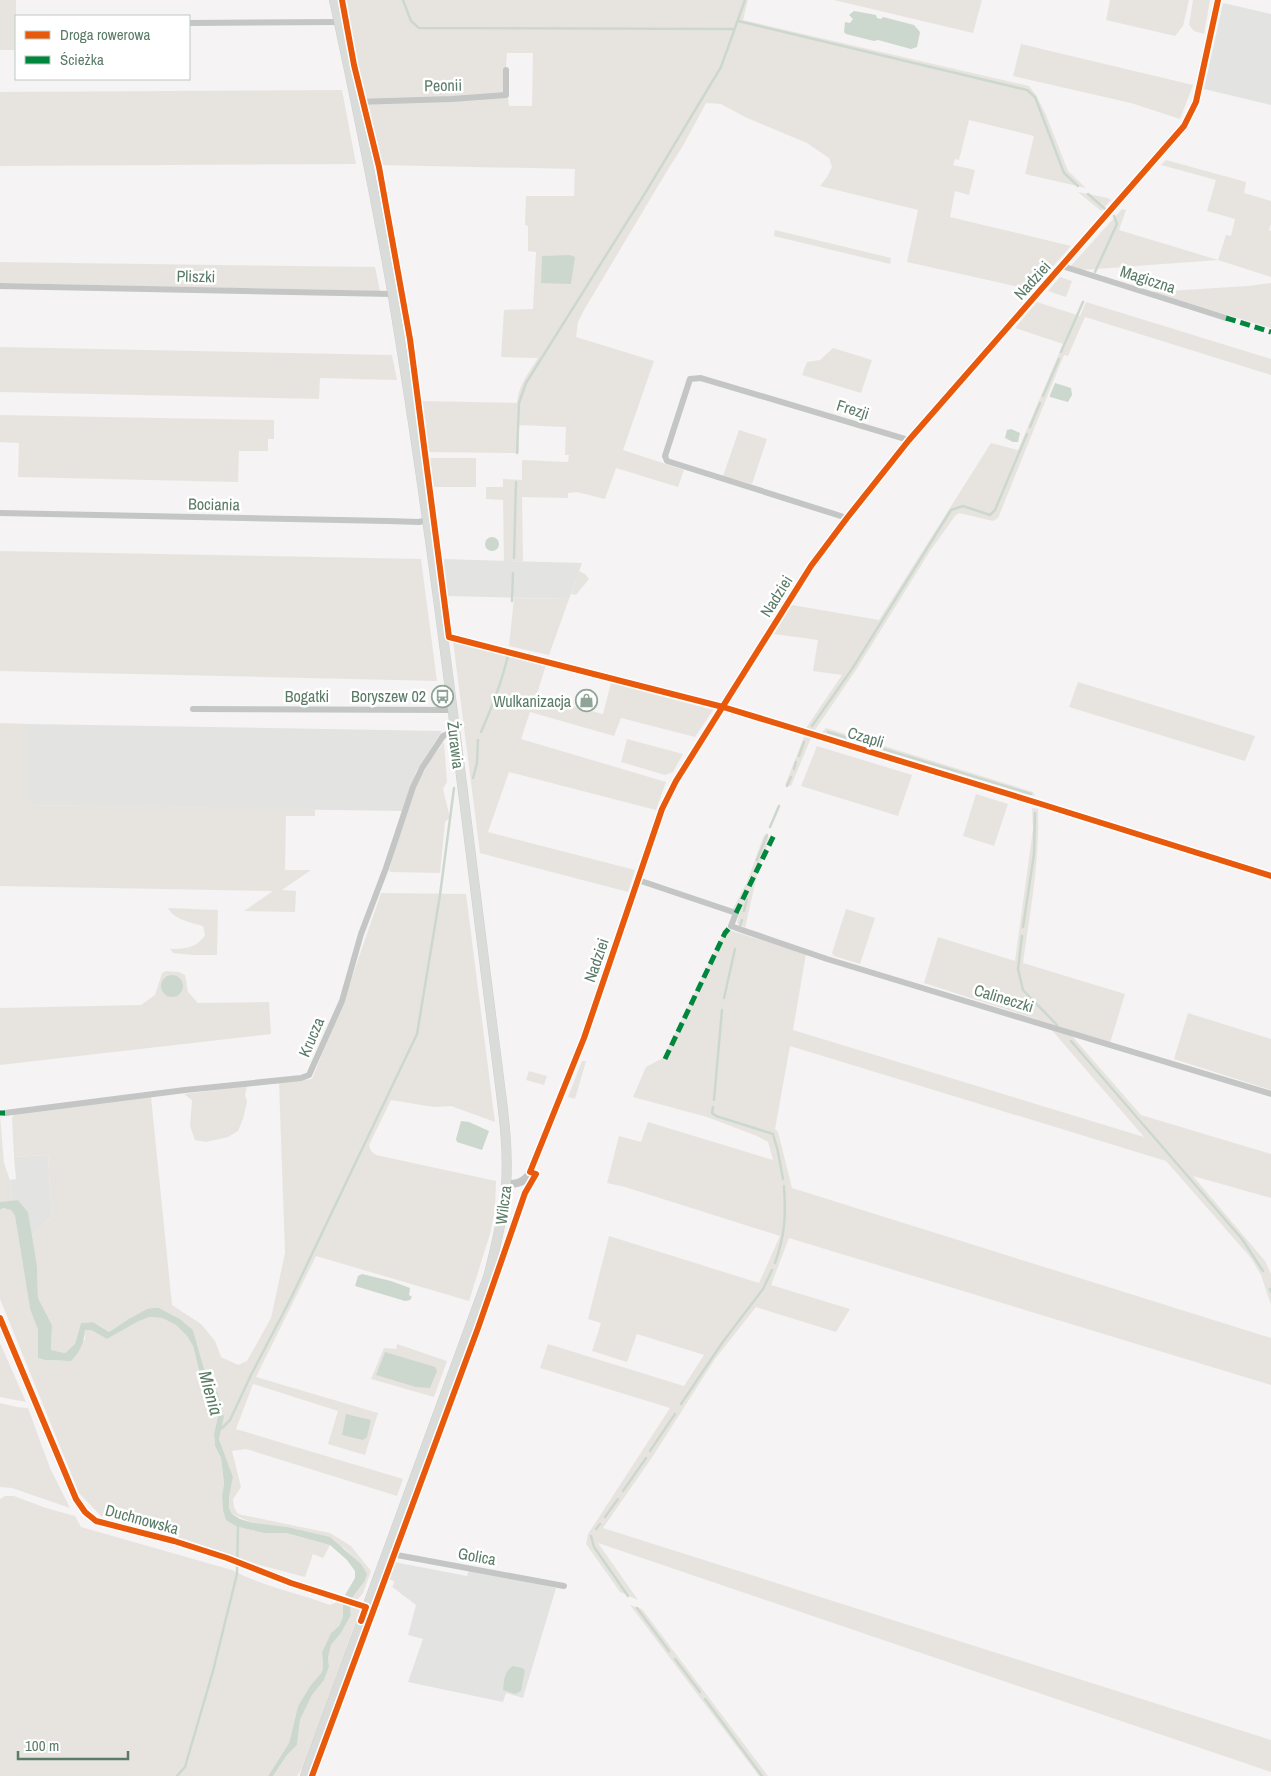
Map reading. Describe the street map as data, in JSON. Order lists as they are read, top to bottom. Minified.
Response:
{"streets":{"main road":["Żurawia","Wilcza"],"street":["Peonii","Pliszki","Magiczna","Nadziei","Frezji","Bociania","Bogatki","Czapli","Calineczki","Krucza","Duchnowska","Golica"]},"crossings":[["Peonii","Żurawia"],["Pliszki","Żurawia"],["Magiczna","Nadziei"],["Nadziei","Frezji"],["Nadziei","Czapli"],["Nadziei","Calineczki"],["Nadziei","Wilcza"],["Bociania","Żurawia"],["Bogatki","Żurawia"],["Czapli","Żurawia"],["Żurawia","Krucza"],["Żurawia","Wilcza"],["Wilcza","Duchnowska"],["Wilcza","Golica"]],"water":["Mienia"],"places":{"bus stop":["Boryszew 02"],"shop":["Wulkanizacja"]},"legend":["Droga rowerowa","Ścieżka"],"scale_bar":"100 m"}
